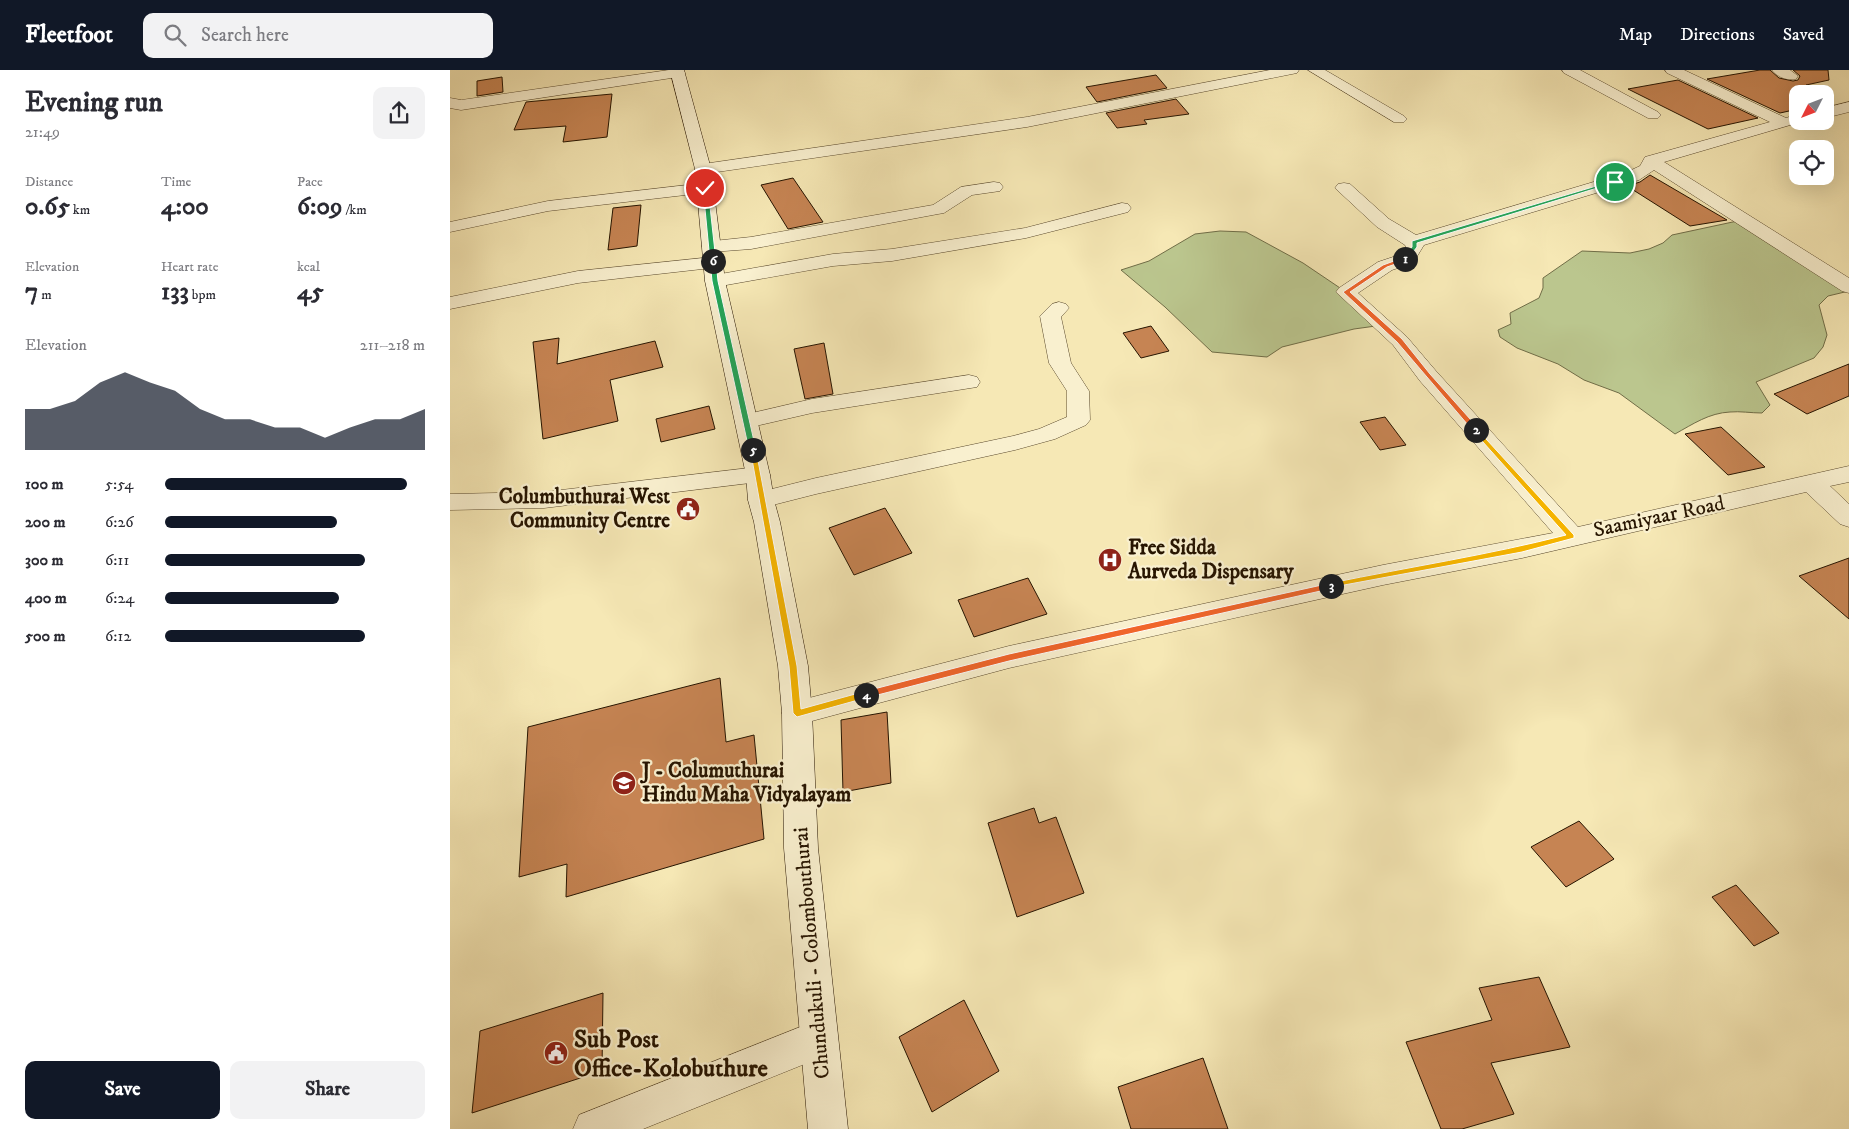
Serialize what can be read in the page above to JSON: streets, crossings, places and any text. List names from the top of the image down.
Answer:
{
  "streets": {
    "street": ["Saamiyaar Road", "Chundukuli - Colombouthurai"]
  },
  "crossings": [
    ["Saamiyaar Road", "Chundukuli - Colombouthurai"]
  ],
  "places": {
    "public building": ["Columbuthurai West Community Centre", "Sub Post Office-Kolobuthure"],
    "hospital": ["Free Sidda Aurveda Dispensary"],
    "school or university": ["J - Columuthurai Hindu Maha Vidyalayam"]
  },
  "north": "bottom left",
  "page": {
    "header": "Fleetfoot",
    "search": "Search here",
    "nav": ["Map", "Directions", "Saved"],
    "heading": ["Evening run", "21:49"],
    "stats": [
      ["Distance", "0.65 km"],
      ["Time", "4:00"],
      ["Pace", "6:09 /km"],
      ["Elevation", "7 m"],
      ["Heart rate", "133 bpm"],
      ["kcal", "45"]
    ],
    "pins": [
      "1",
      "6",
      "2",
      "5",
      "3",
      "4"
    ],
    "chart": ["Elevation", "211–218 m"],
    "list": [
      {
        "name": "100 m",
        "note": "5:54"
      },
      {
        "name": "200 m",
        "note": "6:26"
      },
      {
        "name": "300 m",
        "note": "6:11"
      },
      {
        "name": "400 m",
        "note": "6:24"
      },
      {
        "name": "500 m",
        "note": "6:12"
      }
    ],
    "buttons": ["Save", "Share"]
  }
}
